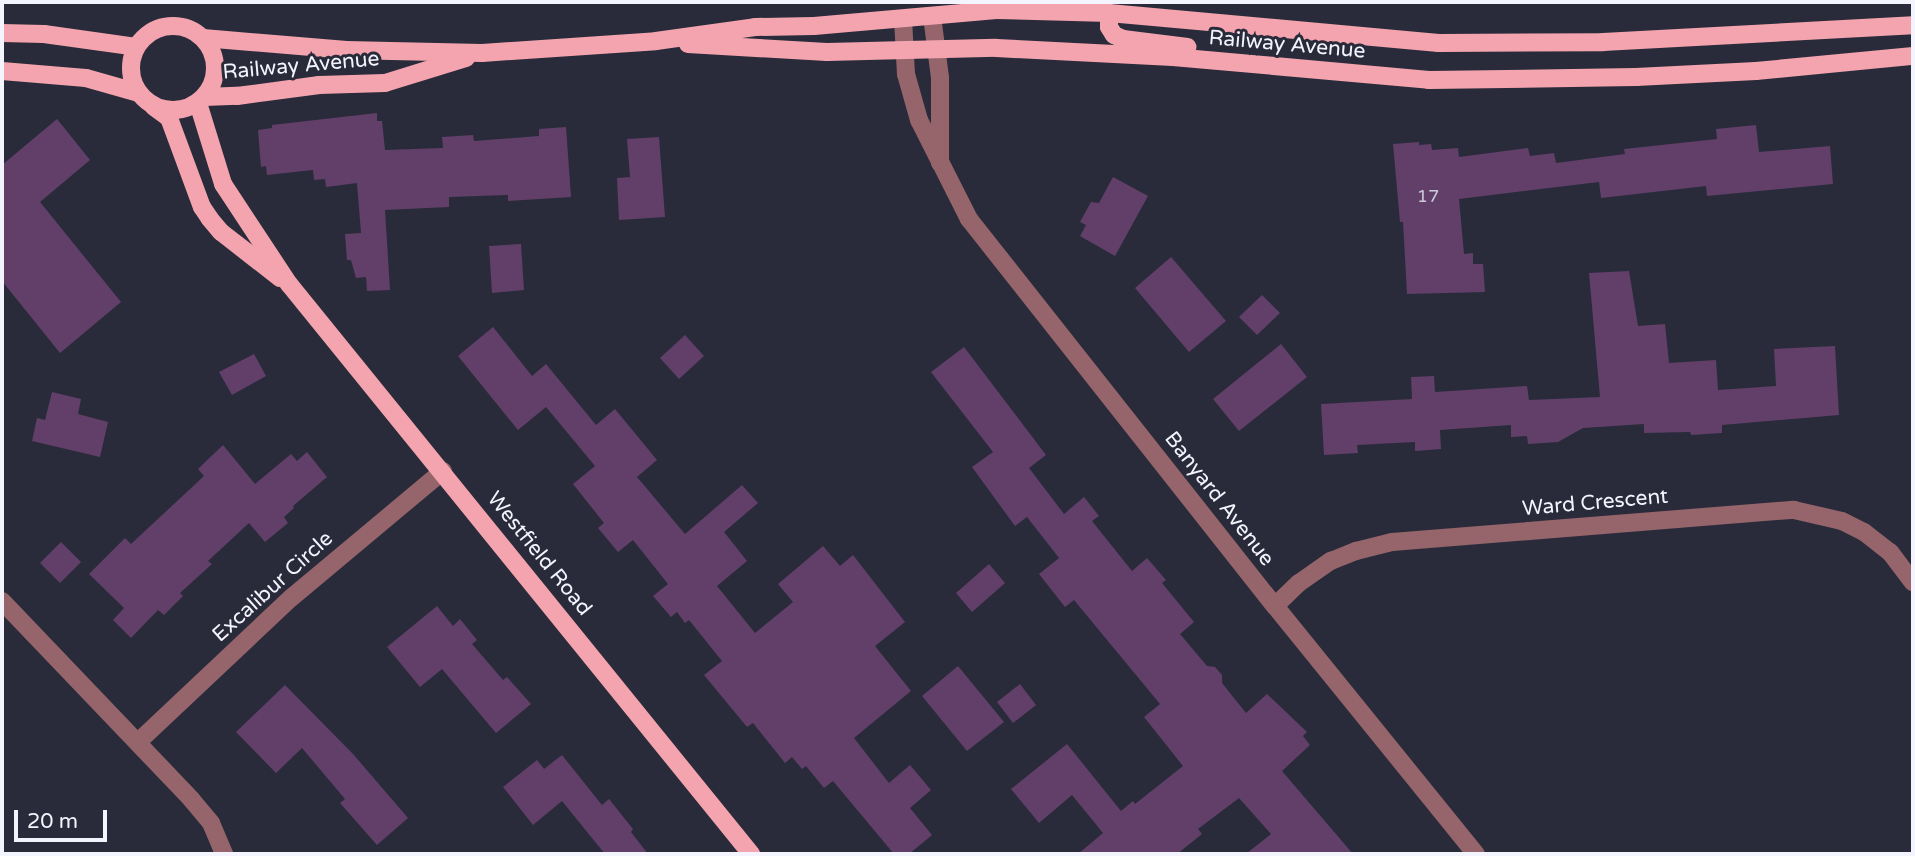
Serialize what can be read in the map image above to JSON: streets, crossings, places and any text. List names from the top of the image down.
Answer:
{
  "streets": {
    "main road": ["Railway Avenue", "Westfield Road"],
    "street": ["Banyard Avenue", "Ward Crescent", "Excalibur Circle"]
  },
  "crossings": [
    ["Railway Avenue", "Banyard Avenue"],
    ["Railway Avenue", "Westfield Road"],
    ["Banyard Avenue", "Ward Crescent"],
    ["Westfield Road", "Excalibur Circle"]
  ],
  "house_numbers": ["17"],
  "scale_bar": "20 m"
}
